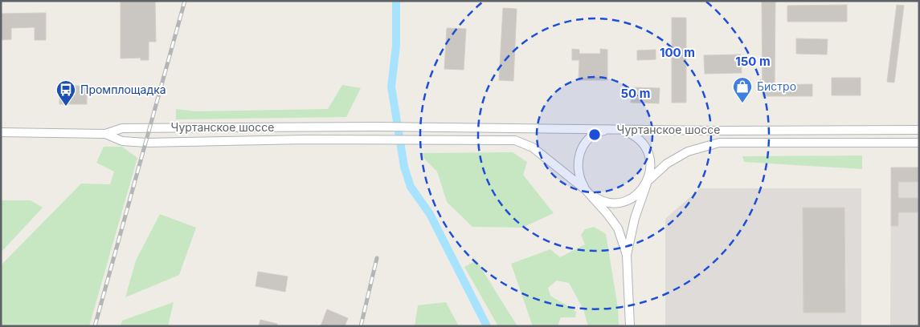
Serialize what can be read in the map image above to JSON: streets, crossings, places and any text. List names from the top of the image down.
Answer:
{
  "streets": {
    "street": ["Чуртанское шоссе"]
  },
  "places": {
    "shop": ["Бистро"],
    "bus stop": ["Промплощадка"]
  },
  "rings": ["100 m", "150 m", "50 m"]
}
